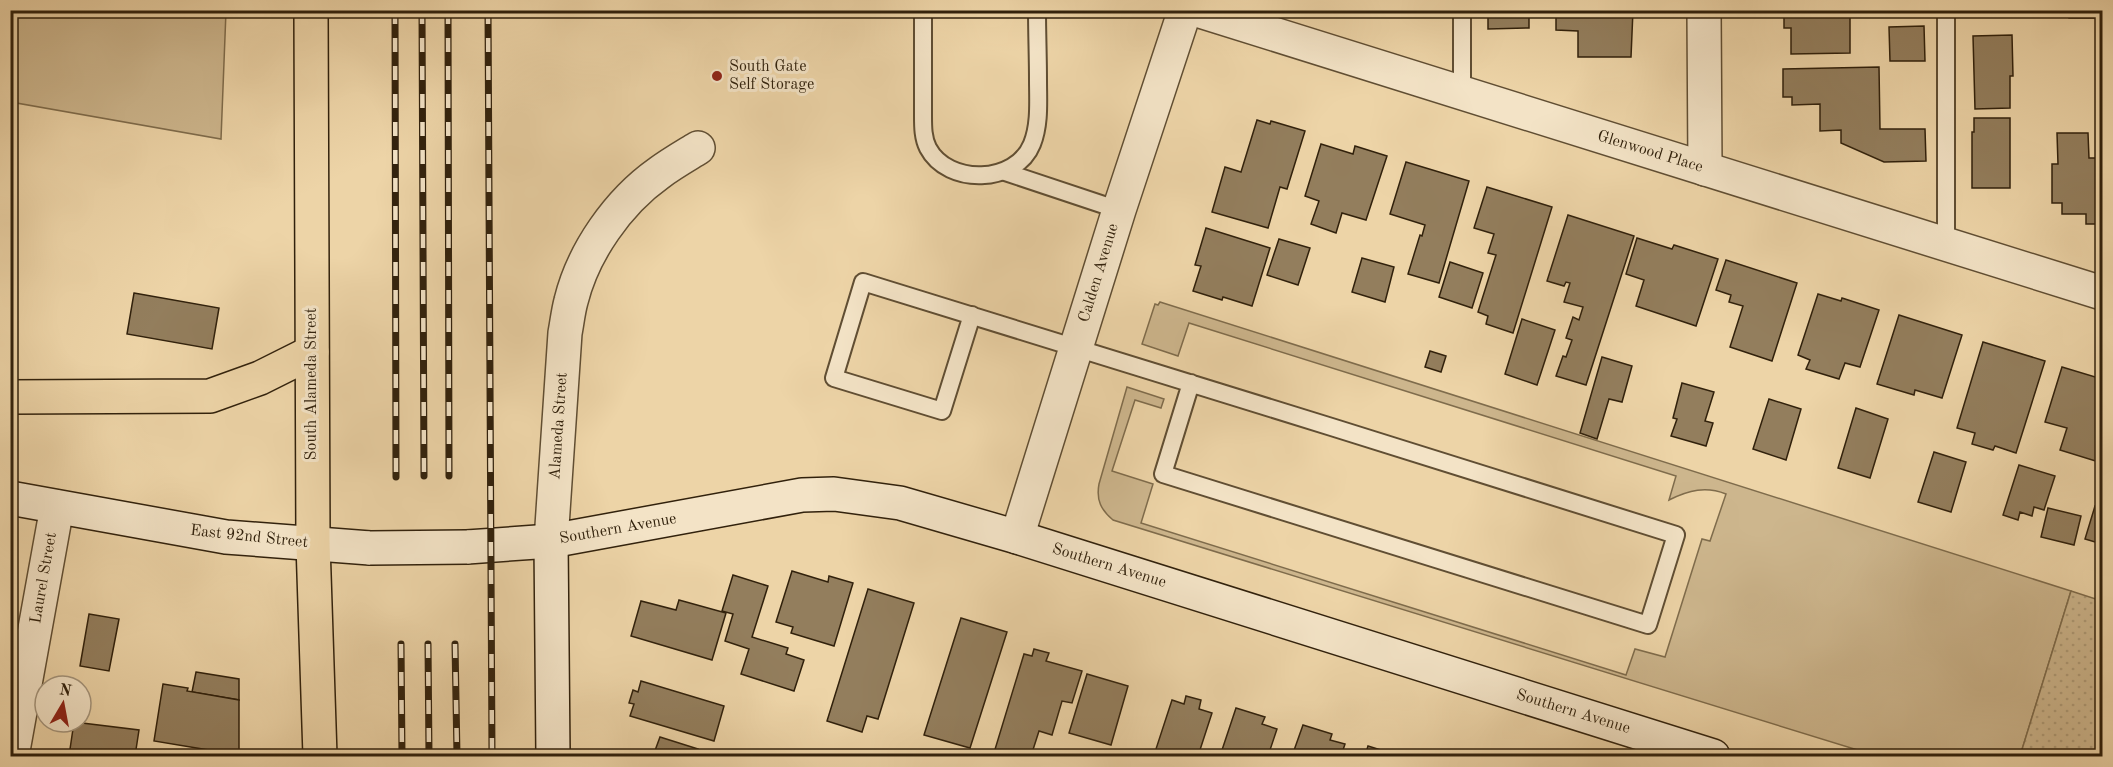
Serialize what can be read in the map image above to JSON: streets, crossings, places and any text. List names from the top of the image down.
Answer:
{
  "streets": {
    "main road": ["South Alameda Street"],
    "street": [
      "Glenwood Place",
      "Calden Avenue",
      "Alameda Street",
      "Southern Avenue",
      "East 92nd Street",
      "Laurel Street"
    ]
  },
  "crossings": [
    ["Calden Avenue", "Southern Avenue"],
    ["South Alameda Street", "East 92nd Street"],
    ["Alameda Street", "Southern Avenue"],
    ["Southern Avenue", "East 92nd Street"],
    ["East 92nd Street", "Laurel Street"]
  ],
  "places": ["South Gate Self Storage"],
  "north": "top"
}
